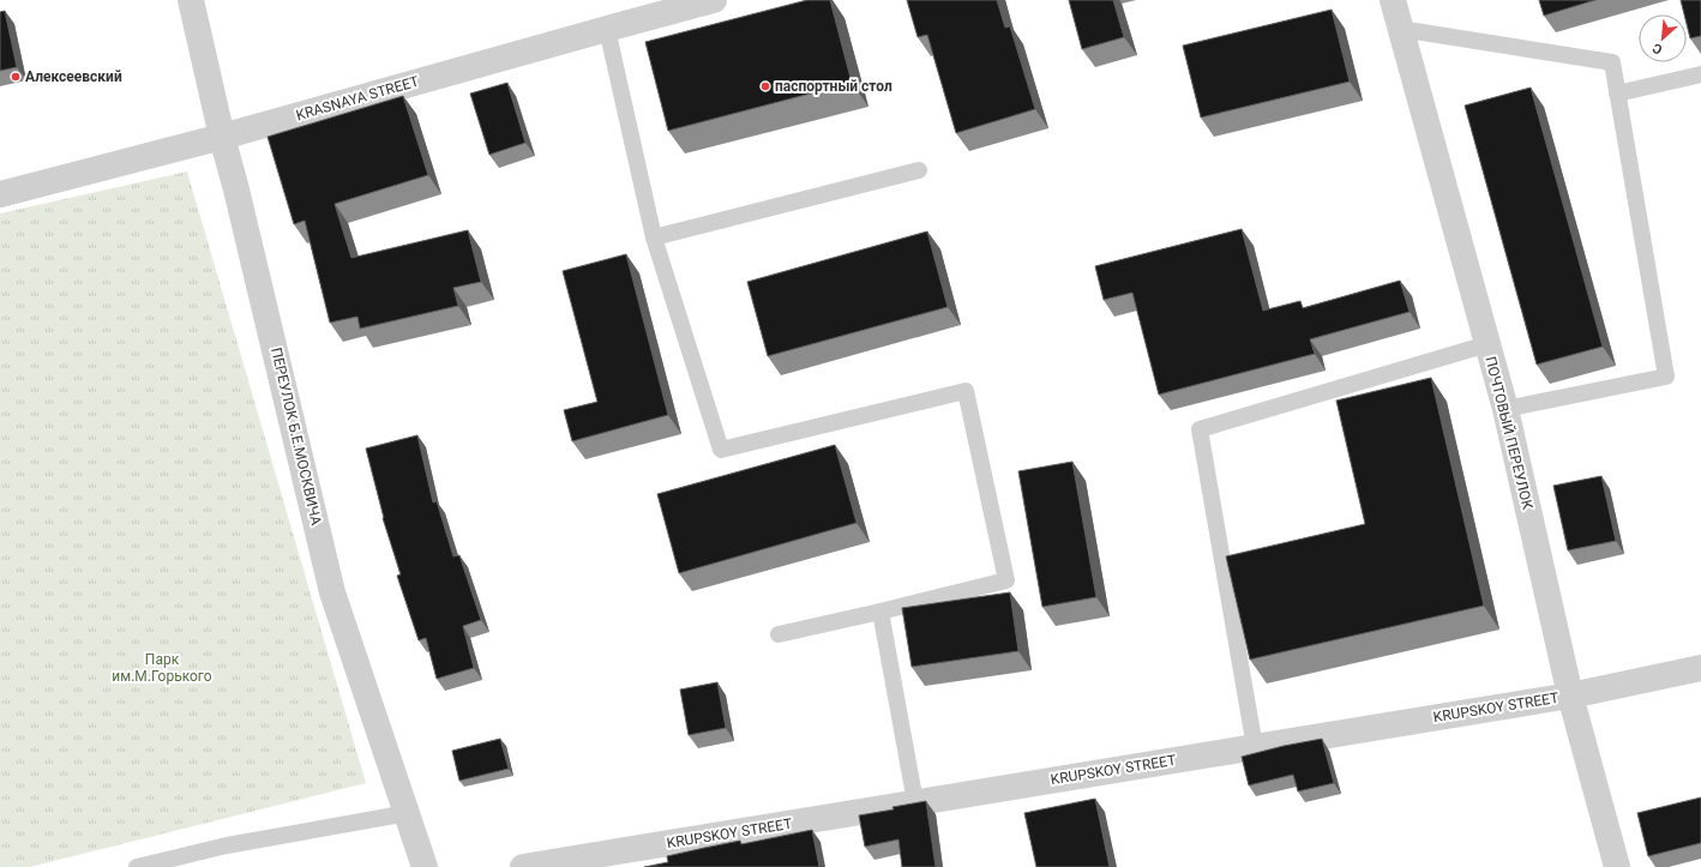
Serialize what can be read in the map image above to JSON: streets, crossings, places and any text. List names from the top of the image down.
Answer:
{
  "streets": {
    "street": [
      "KRASNAYA STREET",
      "ПОЧТОВЫЙ ПЕРЕУЛОК",
      "ПЕРЕУЛОК Б.Е.МОСКВИЧА",
      "KRUPSKOY STREET"
    ]
  },
  "crossings": [
    ["KRASNAYA STREET", "ПЕРЕУЛОК Б.Е.МОСКВИЧА"],
    ["ПОЧТОВЫЙ ПЕРЕУЛОК", "KRUPSKOY STREET"]
  ],
  "parks": ["Парк им.М.Горького"],
  "places": ["Алексеевский", "паспортный стол"],
  "north": "bottom left"
}
